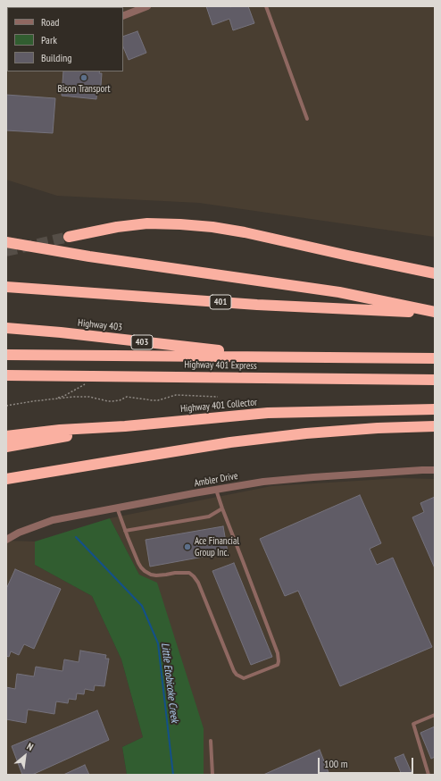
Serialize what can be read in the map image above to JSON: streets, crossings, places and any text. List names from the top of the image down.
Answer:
{
  "streets": {
    "highway": [
      "401",
      "Highway 403",
      "403",
      "Highway 401 Express",
      "Highway 401 Collector"
    ],
    "street": ["Ambler Drive"]
  },
  "crossings": [
    ["Highway 403", "Highway 401 Express"]
  ],
  "water": ["Little Etobicoke Creek"],
  "places": ["Bison Transport", "Ace Financial Group Inc."],
  "legend": ["Road", "Park", "Building"],
  "scale_bar": "100 m",
  "north": "top right"
}
